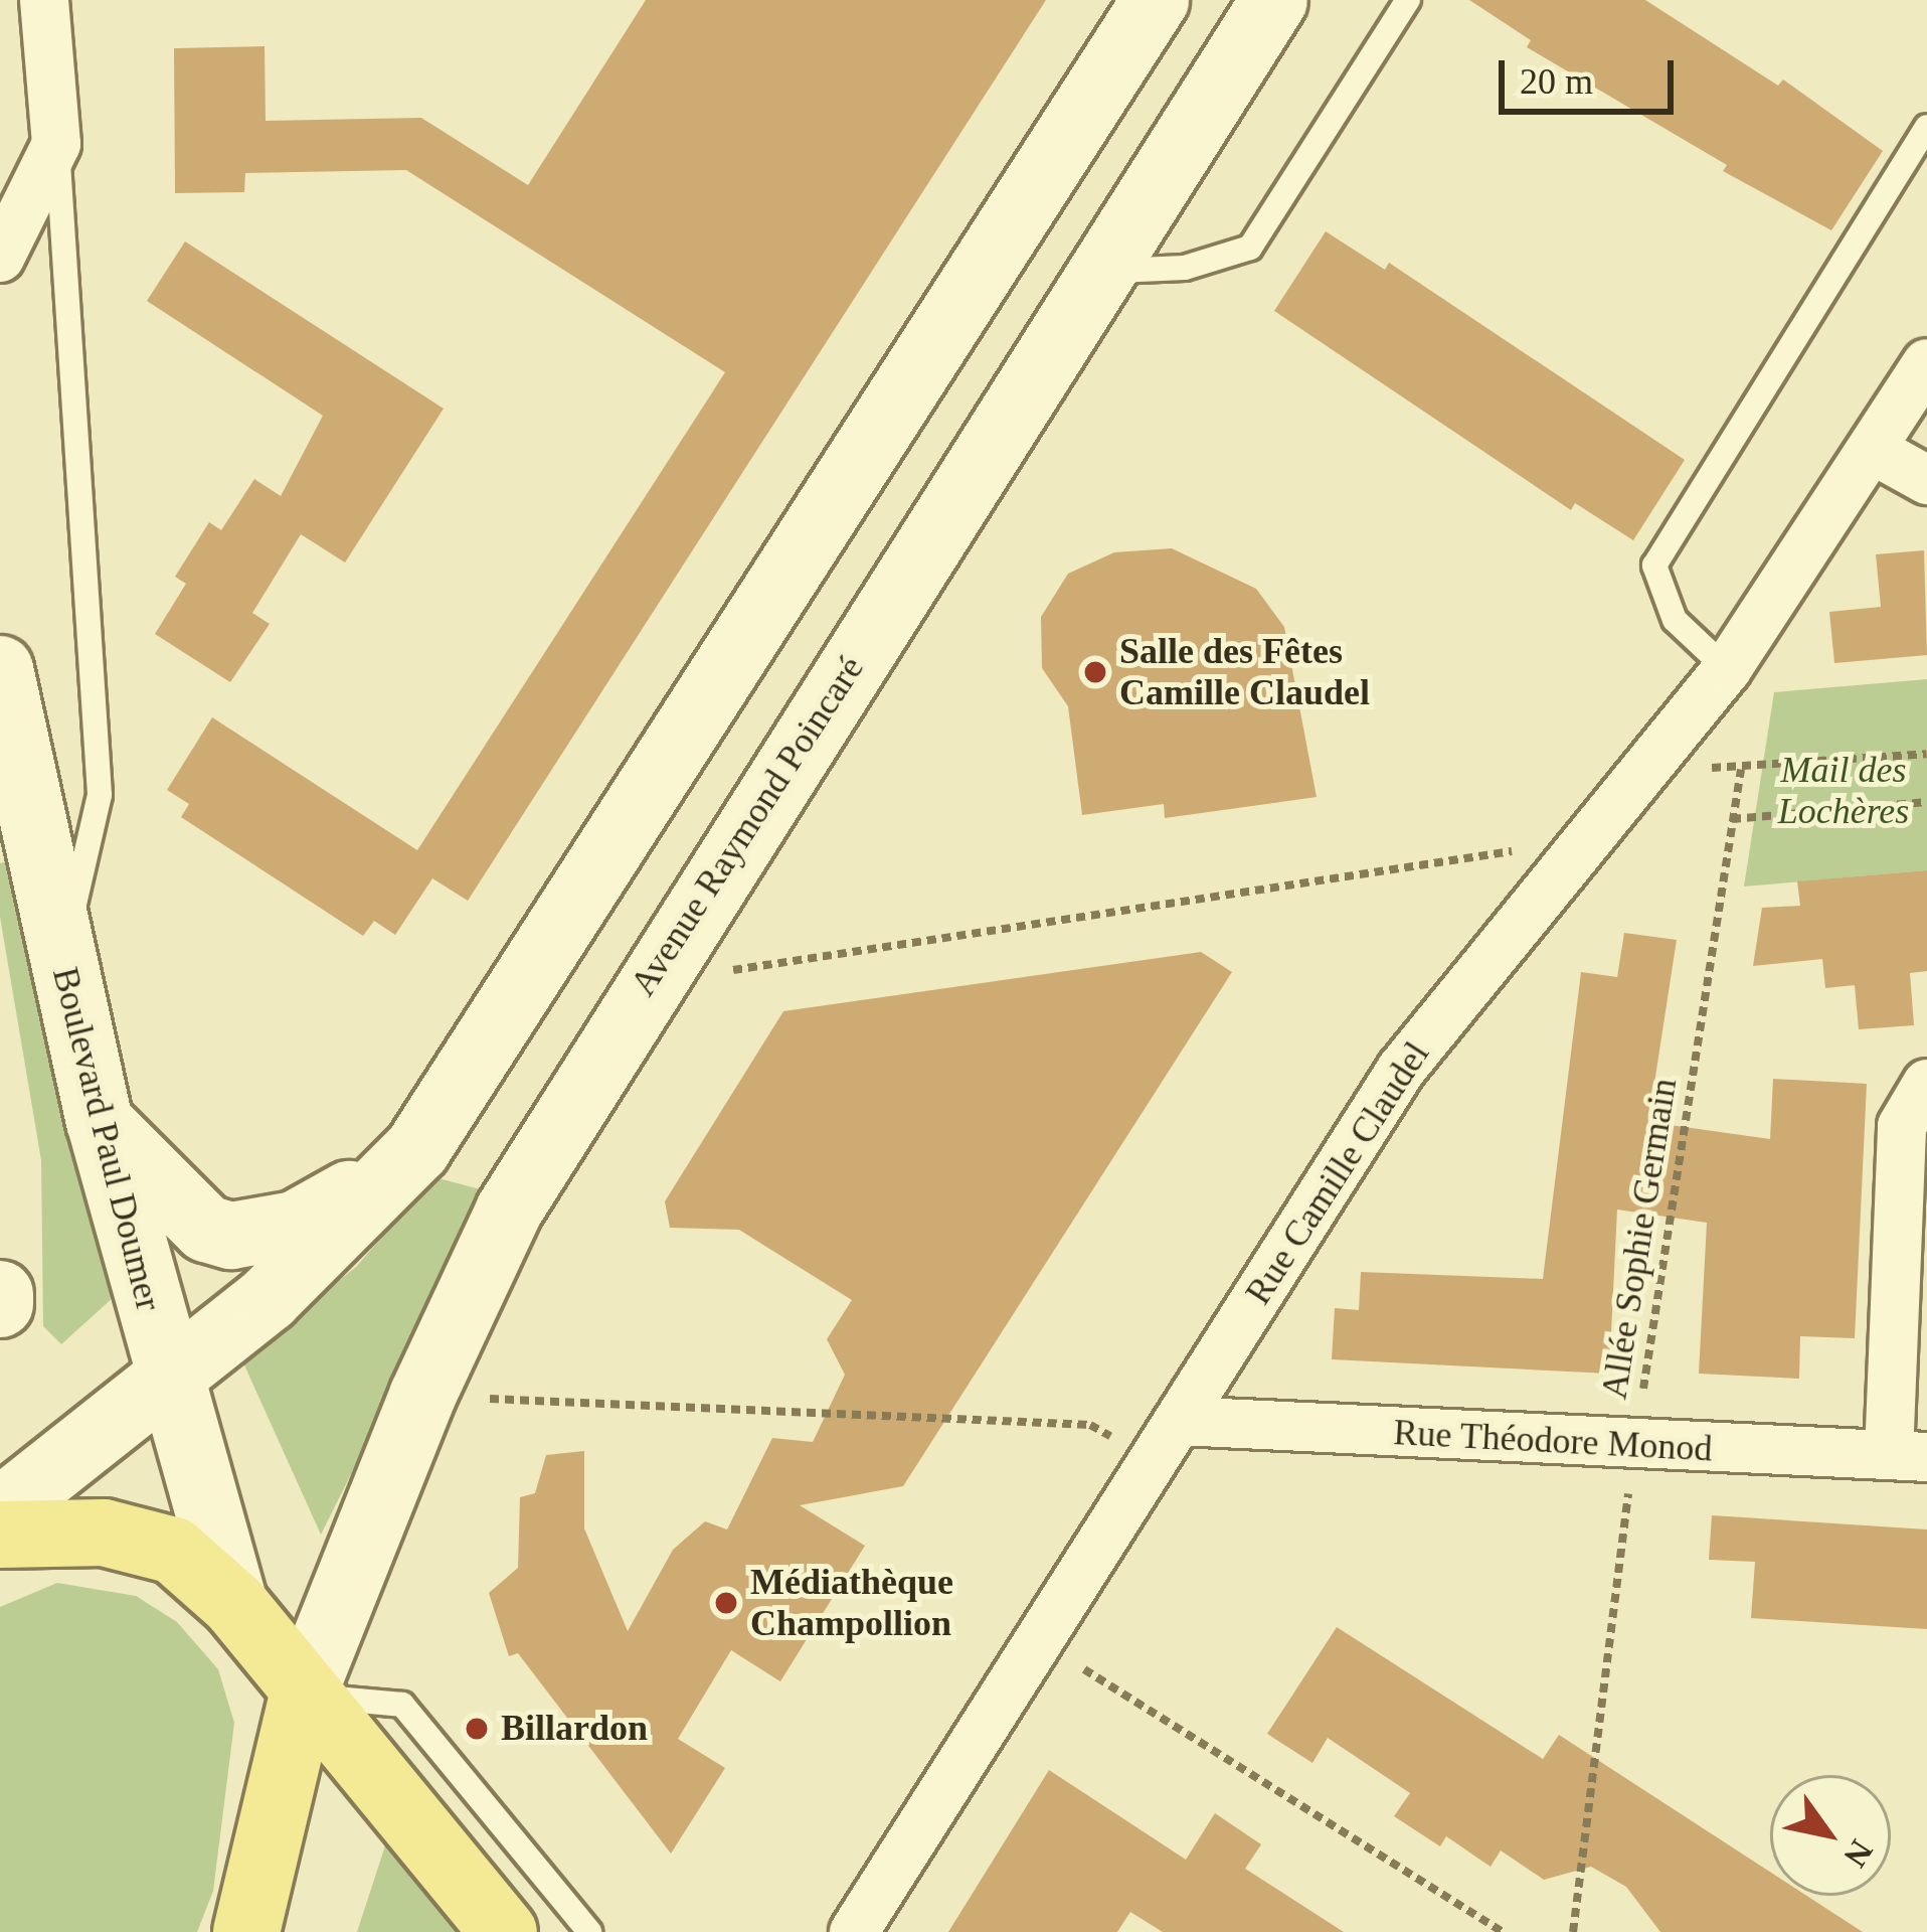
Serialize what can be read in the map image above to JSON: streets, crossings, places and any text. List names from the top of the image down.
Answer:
{
  "streets": {
    "main road": ["Avenue Raymond Poincaré", "Boulevard Paul Doumer"],
    "street": ["Rue Camille Claudel", "Rue Théodore Monod"],
    "path": ["Allée Sophie Germain"]
  },
  "crossings": [
    ["Rue Camille Claudel", "Rue Théodore Monod"],
    ["Allée Sophie Germain", "Rue Théodore Monod"]
  ],
  "parks": ["Mail des Lochères"],
  "places": ["Salle des Fêtes Camille Claudel", "Médiathèque Champollion", "Billardon"],
  "scale_bar": "20 m",
  "north": "bottom right"
}
